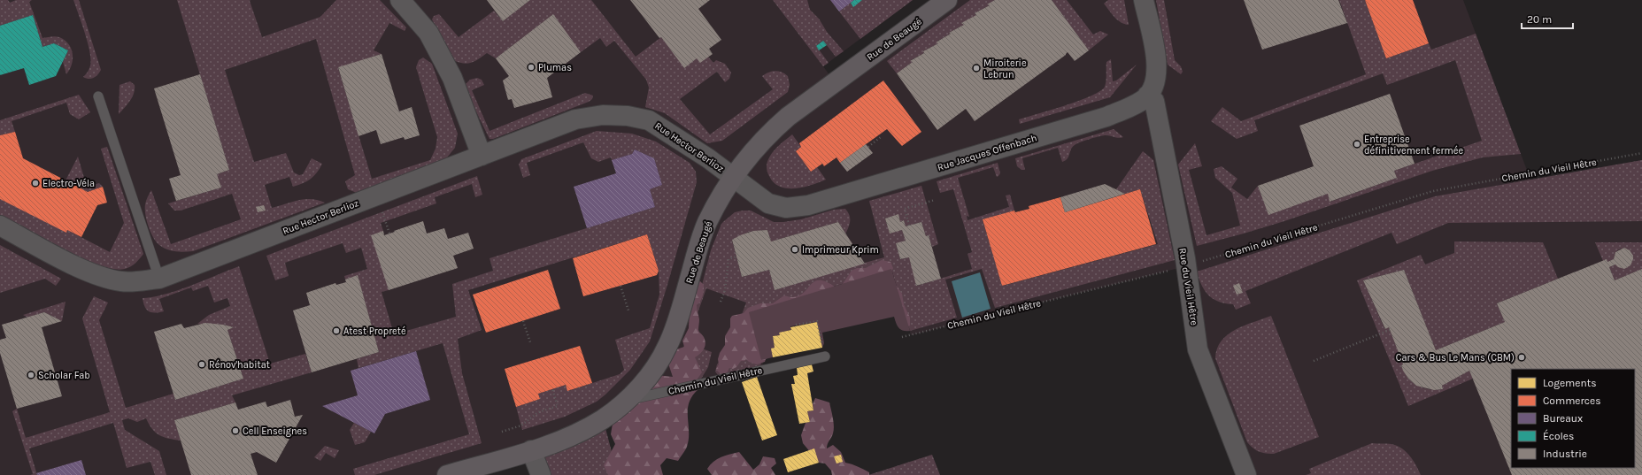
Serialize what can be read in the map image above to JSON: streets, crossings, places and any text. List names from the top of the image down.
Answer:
{
  "streets": {
    "street": [
      "Rue de Beaugé",
      "Rue Hector Berlioz",
      "Rue Jacques Offenbach",
      "Rue du Vieil Hêtre"
    ],
    "lane": ["Chemin du Vieil Hêtre"]
  },
  "crossings": [
    ["Rue de Beaugé", "Rue Hector Berlioz"],
    ["Rue de Beaugé", "Rue Jacques Offenbach"],
    ["Rue de Beaugé", "Chemin du Vieil Hêtre"],
    ["Rue Hector Berlioz", "Rue Jacques Offenbach"],
    ["Rue Jacques Offenbach", "Rue du Vieil Hêtre"],
    ["Chemin du Vieil Hêtre", "Rue du Vieil Hêtre"]
  ],
  "places": [
    "Plumas",
    "Miroiterie Lebrun",
    "Entreprise définitivement fermée",
    "Electro-Véla",
    "Imprimeur Kprim",
    "Atest Propreté",
    "Cars & Bus Le Mans (CBM)",
    "Rénov'habitat",
    "Scholar Fab",
    "Cell Enseignes"
  ],
  "legend": [
    "Logements",
    "Commerces",
    "Bureaux",
    "Écoles",
    "Industrie"
  ],
  "scale_bar": "20 m"
}
